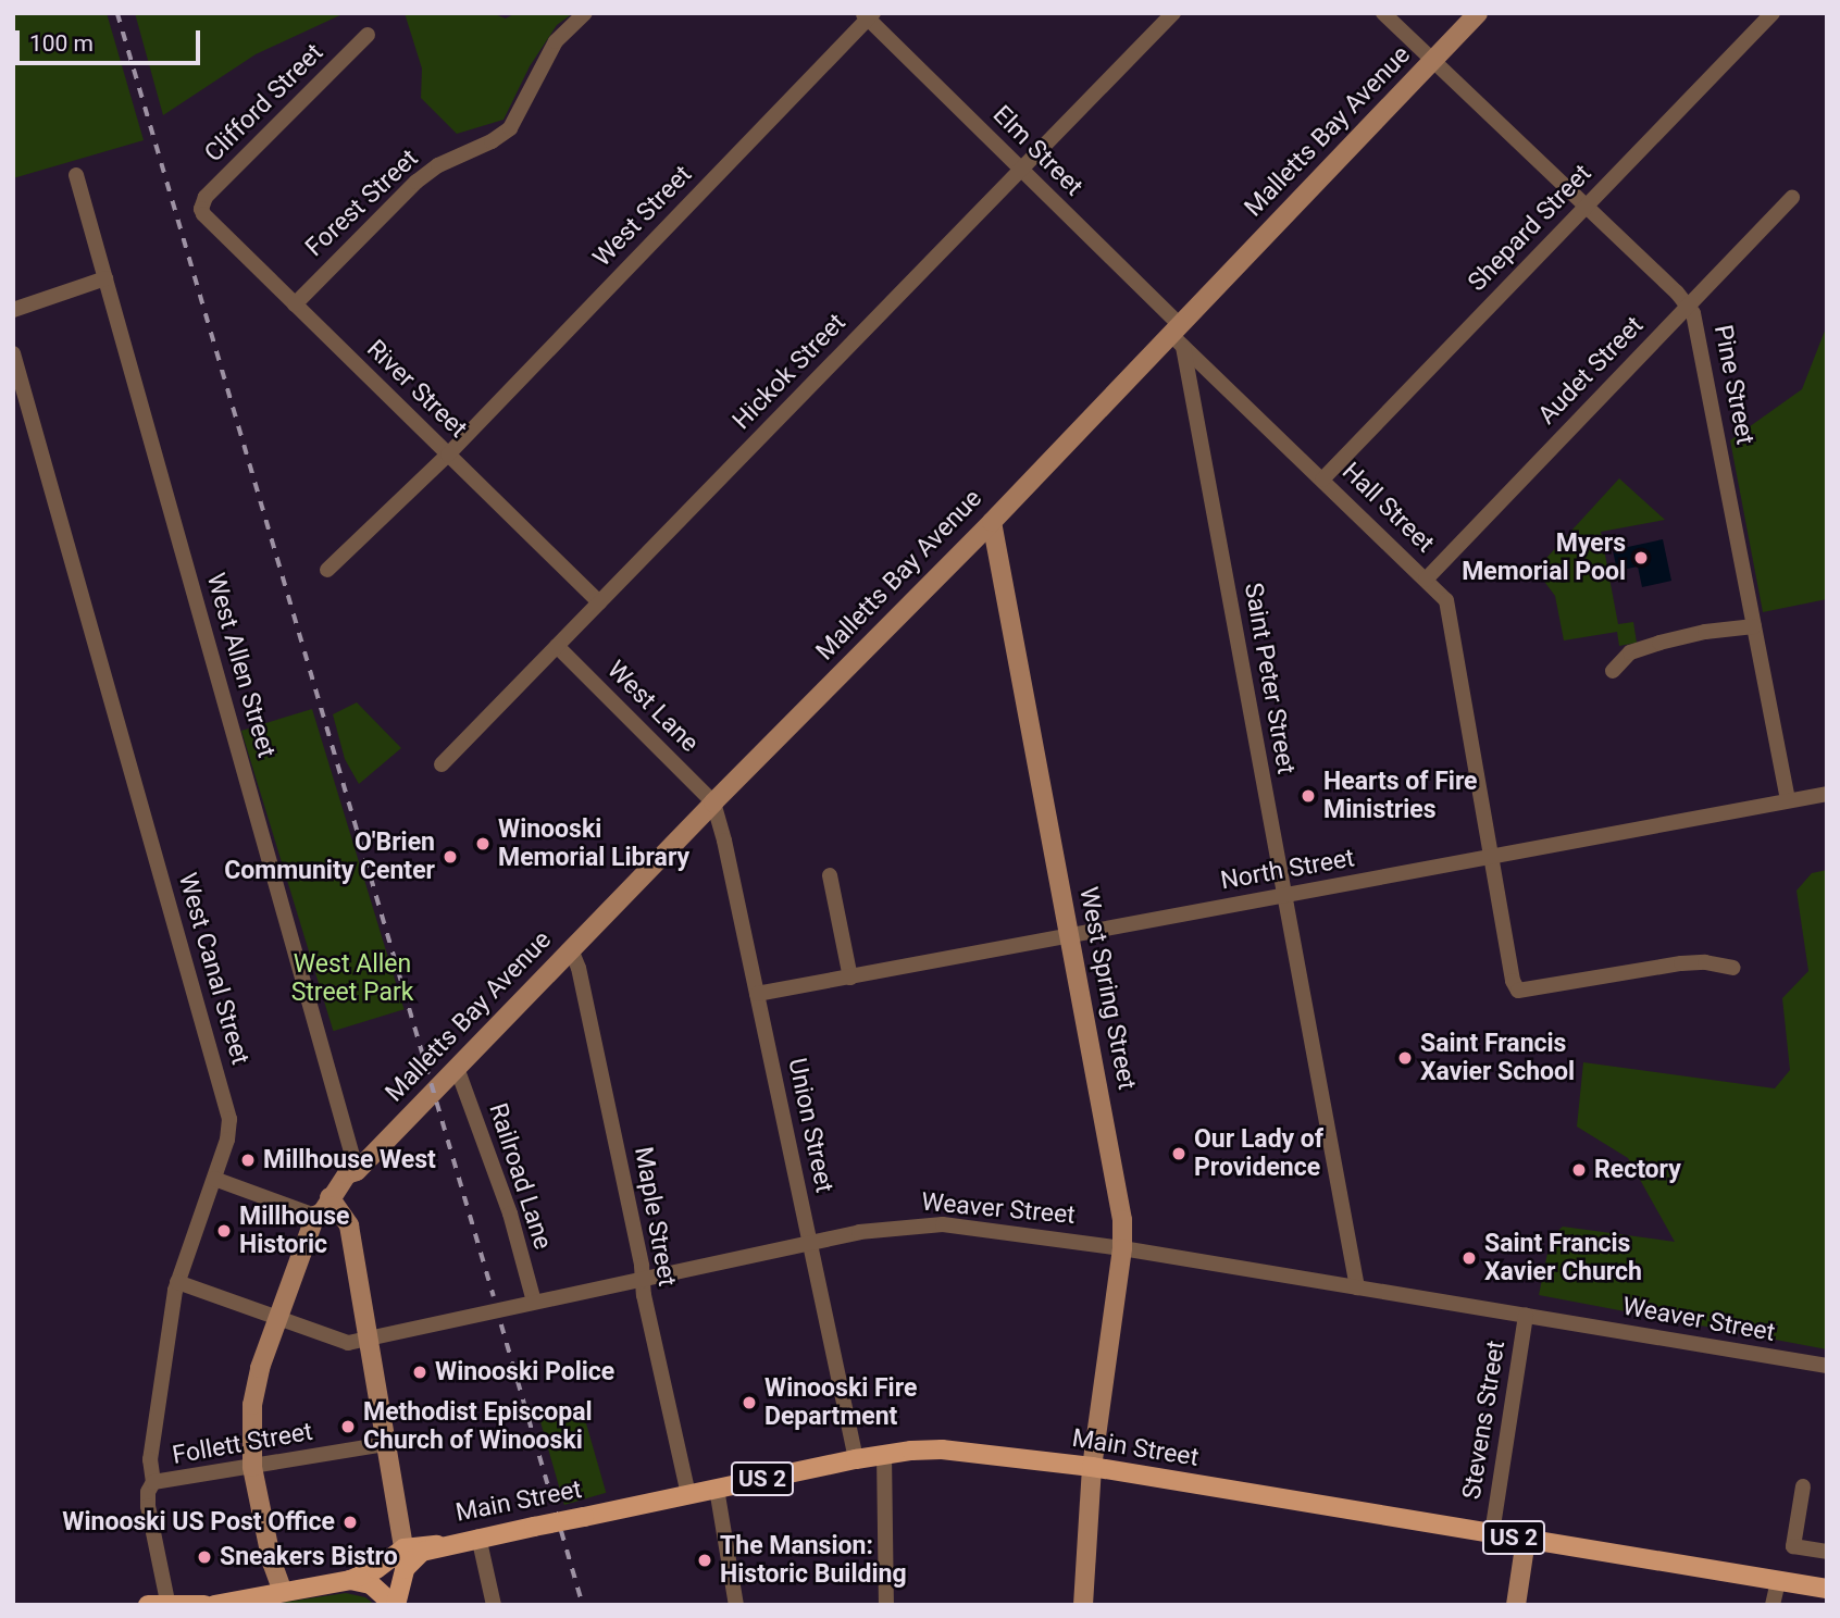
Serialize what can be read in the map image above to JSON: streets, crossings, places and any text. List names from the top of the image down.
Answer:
{
  "streets": {
    "main road": ["Main Street", "US 2"],
    "street": [
      "Clifford Street",
      "Malletts Bay Avenue",
      "Elm Street",
      "Forest Street",
      "West Street",
      "Shepard Street",
      "Audet Street",
      "Hickok Street",
      "Pine Street",
      "River Street",
      "Hall Street",
      "West Allen Street",
      "Saint Peter Street",
      "West Lane",
      "North Street",
      "West Canal Street",
      "West Spring Street",
      "Union Street",
      "Railroad Lane",
      "Weaver Street",
      "Maple Street",
      "Stevens Street",
      "Follett Street"
    ]
  },
  "crossings": [
    ["Clifford Street", "River Street"],
    ["Malletts Bay Avenue", "Elm Street"],
    ["Malletts Bay Avenue", "Pine Street"],
    ["Malletts Bay Avenue", "Hall Street"],
    ["Malletts Bay Avenue", "West Allen Street"],
    ["Malletts Bay Avenue", "Saint Peter Street"],
    ["Malletts Bay Avenue", "West Lane"],
    ["Malletts Bay Avenue", "West Spring Street"],
    ["Malletts Bay Avenue", "Union Street"],
    ["Malletts Bay Avenue", "Railroad Lane"],
    ["Malletts Bay Avenue", "Weaver Street"],
    ["Malletts Bay Avenue", "Maple Street"],
    ["Malletts Bay Avenue", "Follett Street"],
    ["Elm Street", "West Street"],
    ["Elm Street", "Hickok Street"],
    ["Elm Street", "Hall Street"],
    ["Elm Street", "Saint Peter Street"],
    ["Forest Street", "River Street"],
    ["West Street", "River Street"],
    ["Shepard Street", "Pine Street"],
    ["Shepard Street", "Hall Street"],
    ["Audet Street", "Pine Street"],
    ["Audet Street", "Hall Street"],
    ["Hickok Street", "River Street"],
    ["Hickok Street", "West Lane"],
    ["Pine Street", "North Street"],
    ["Hall Street", "Saint Peter Street"],
    ["Hall Street", "North Street"],
    ["Saint Peter Street", "North Street"],
    ["Saint Peter Street", "Weaver Street"],
    ["West Lane", "Union Street"],
    ["North Street", "West Spring Street"],
    ["North Street", "Union Street"],
    ["West Canal Street", "Weaver Street"],
    ["West Canal Street", "Follett Street"],
    ["West Spring Street", "Weaver Street"],
    ["West Spring Street", "Main Street"],
    ["Union Street", "Weaver Street"],
    ["Union Street", "Main Street"],
    ["Railroad Lane", "Weaver Street"],
    ["Weaver Street", "Maple Street"],
    ["Weaver Street", "Stevens Street"],
    ["Maple Street", "Main Street"],
    ["Stevens Street", "Main Street"]
  ],
  "parks": ["West Allen Street Park"],
  "places": [
    "Myers Memorial Pool",
    "Hearts of Fire Ministries",
    "Winooski Memorial Library",
    "O'Brien Community Center",
    "Saint Francis Xavier School",
    "Our Lady of Providence",
    "Millhouse West",
    "Rectory",
    "Millhouse Historic",
    "Saint Francis Xavier Church",
    "Winooski Police",
    "Winooski Fire Department",
    "Methodist Episcopal Church of Winooski",
    "Winooski US Post Office",
    "Sneakers Bistro",
    "The Mansion: Historic Building"
  ],
  "scale_bar": "100 m"
}
